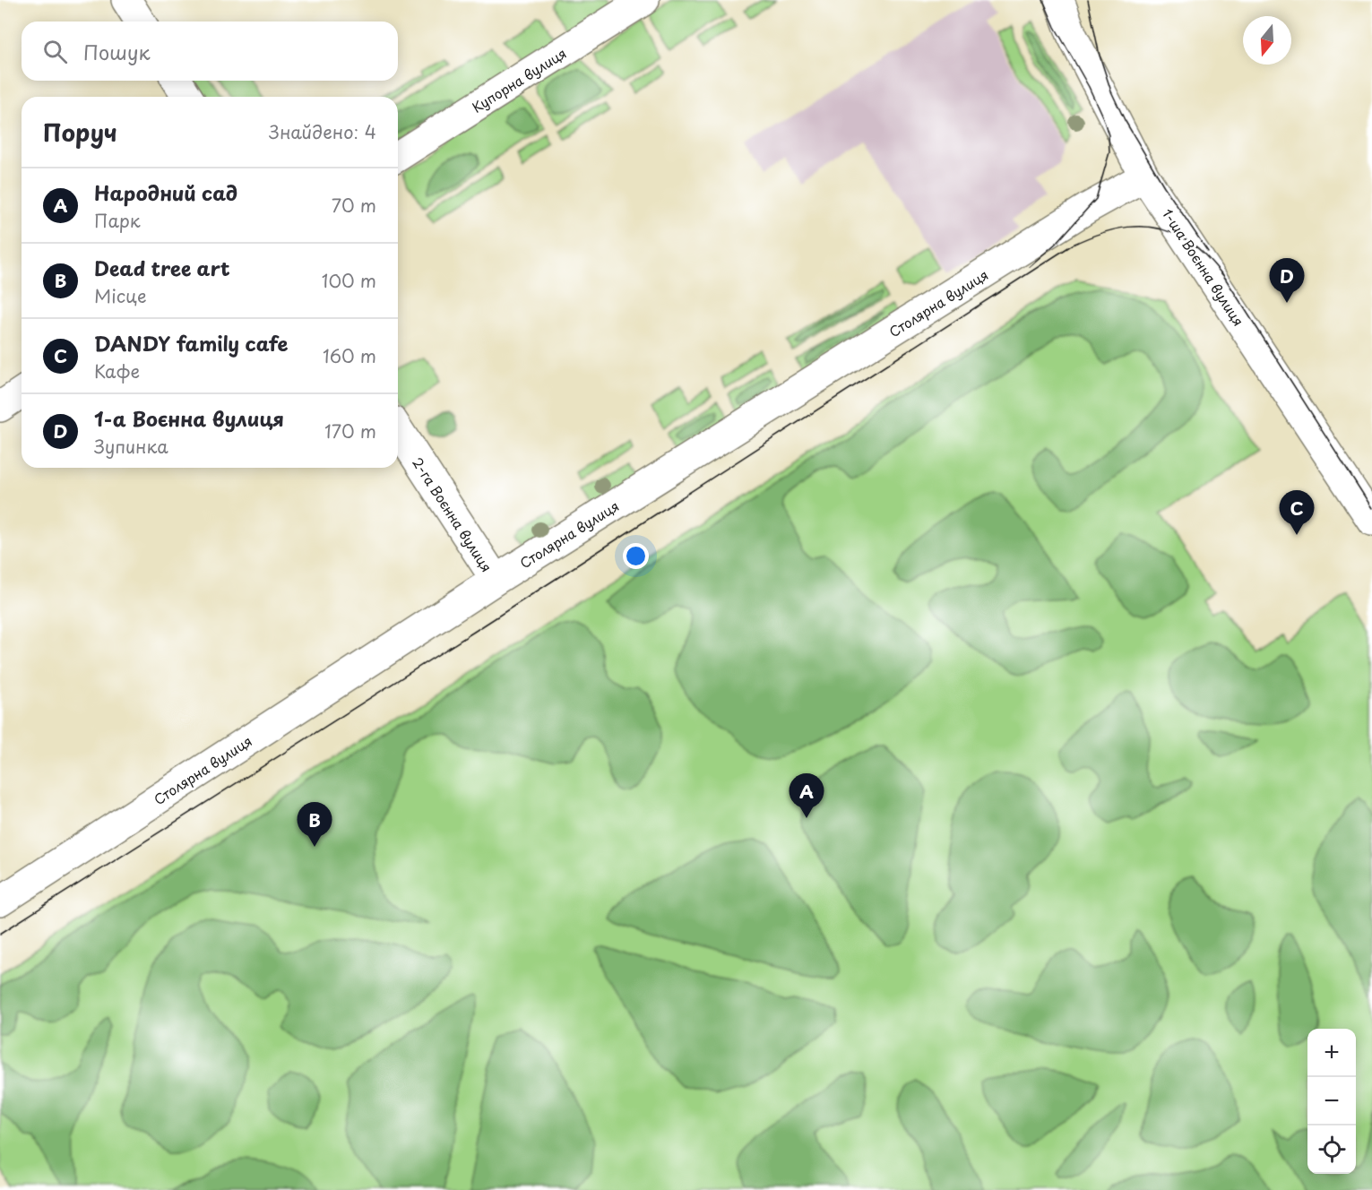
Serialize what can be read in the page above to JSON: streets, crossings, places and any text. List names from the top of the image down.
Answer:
{
  "streets": {
    "street": [
      "Купорна вулиця",
      "1-ша Воєнна вулиця",
      "Столярна вулиця",
      "2-га Воєнна вулиця"
    ]
  },
  "crossings": [
    ["1-ша Воєнна вулиця", "Столярна вулиця"],
    ["Столярна вулиця", "2-га Воєнна вулиця"]
  ],
  "north": "bottom",
  "page": {
    "search": "Пошук",
    "heading": ["Поруч", "Знайдено: 4"],
    "list": [
      {
        "mark": "A",
        "name": "Народний сад",
        "note": "Парк",
        "value": "70 m"
      },
      {
        "mark": "B",
        "name": "Dead tree art",
        "note": "Місце",
        "value": "100 m"
      },
      {
        "mark": "C",
        "name": "DANDY family cafe",
        "note": "Кафе",
        "value": "160 m"
      },
      {
        "mark": "D",
        "name": "1-а Воєнна вулиця",
        "note": "Зупинка",
        "value": "170 m"
      }
    ],
    "pins": [
      "D",
      "C",
      "A",
      "B"
    ],
    "map_buttons": ["+", "−"]
  }
}
